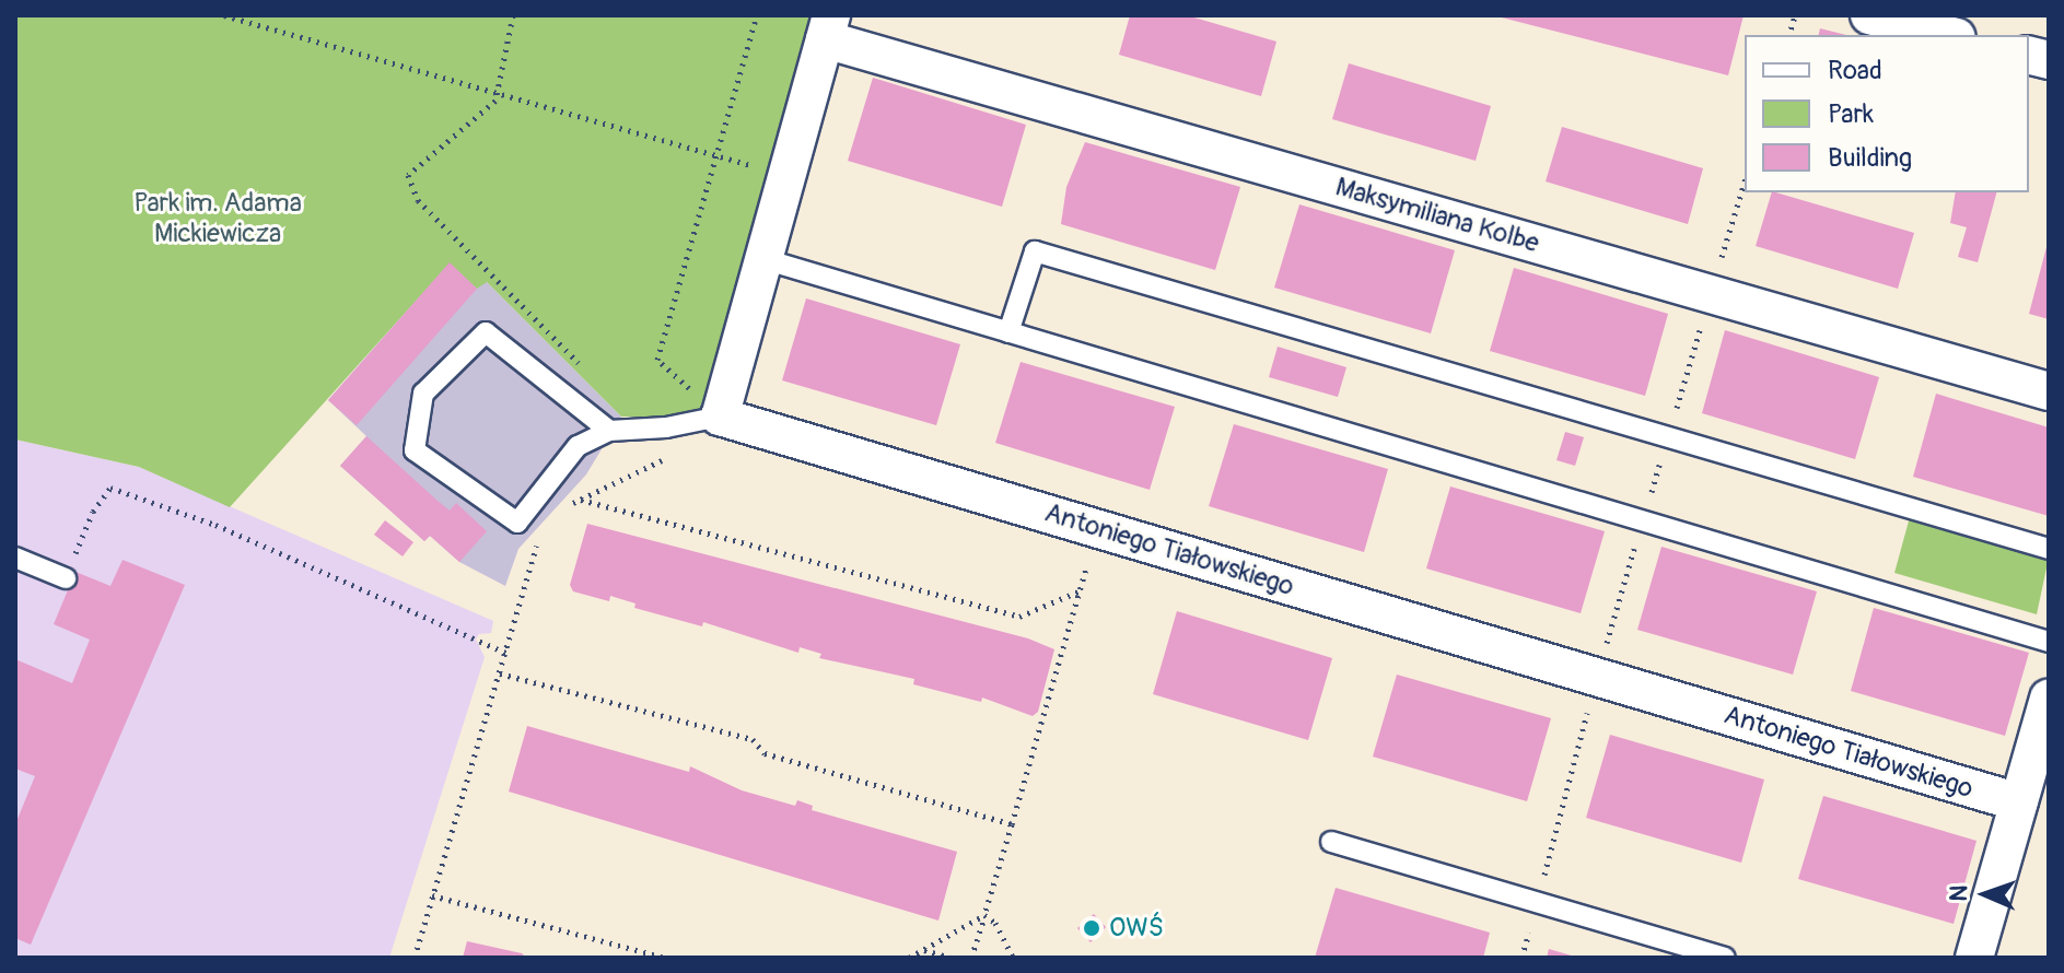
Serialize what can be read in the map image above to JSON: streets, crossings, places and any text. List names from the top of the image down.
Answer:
{
  "streets": {
    "street": ["Maksymiliana Kolbe", "Antoniego Tiałowskiego"]
  },
  "parks": ["Park im. Adama Mickiewicza"],
  "places": ["OWŚ"],
  "legend": ["Road", "Park", "Building"],
  "north": "left"
}
